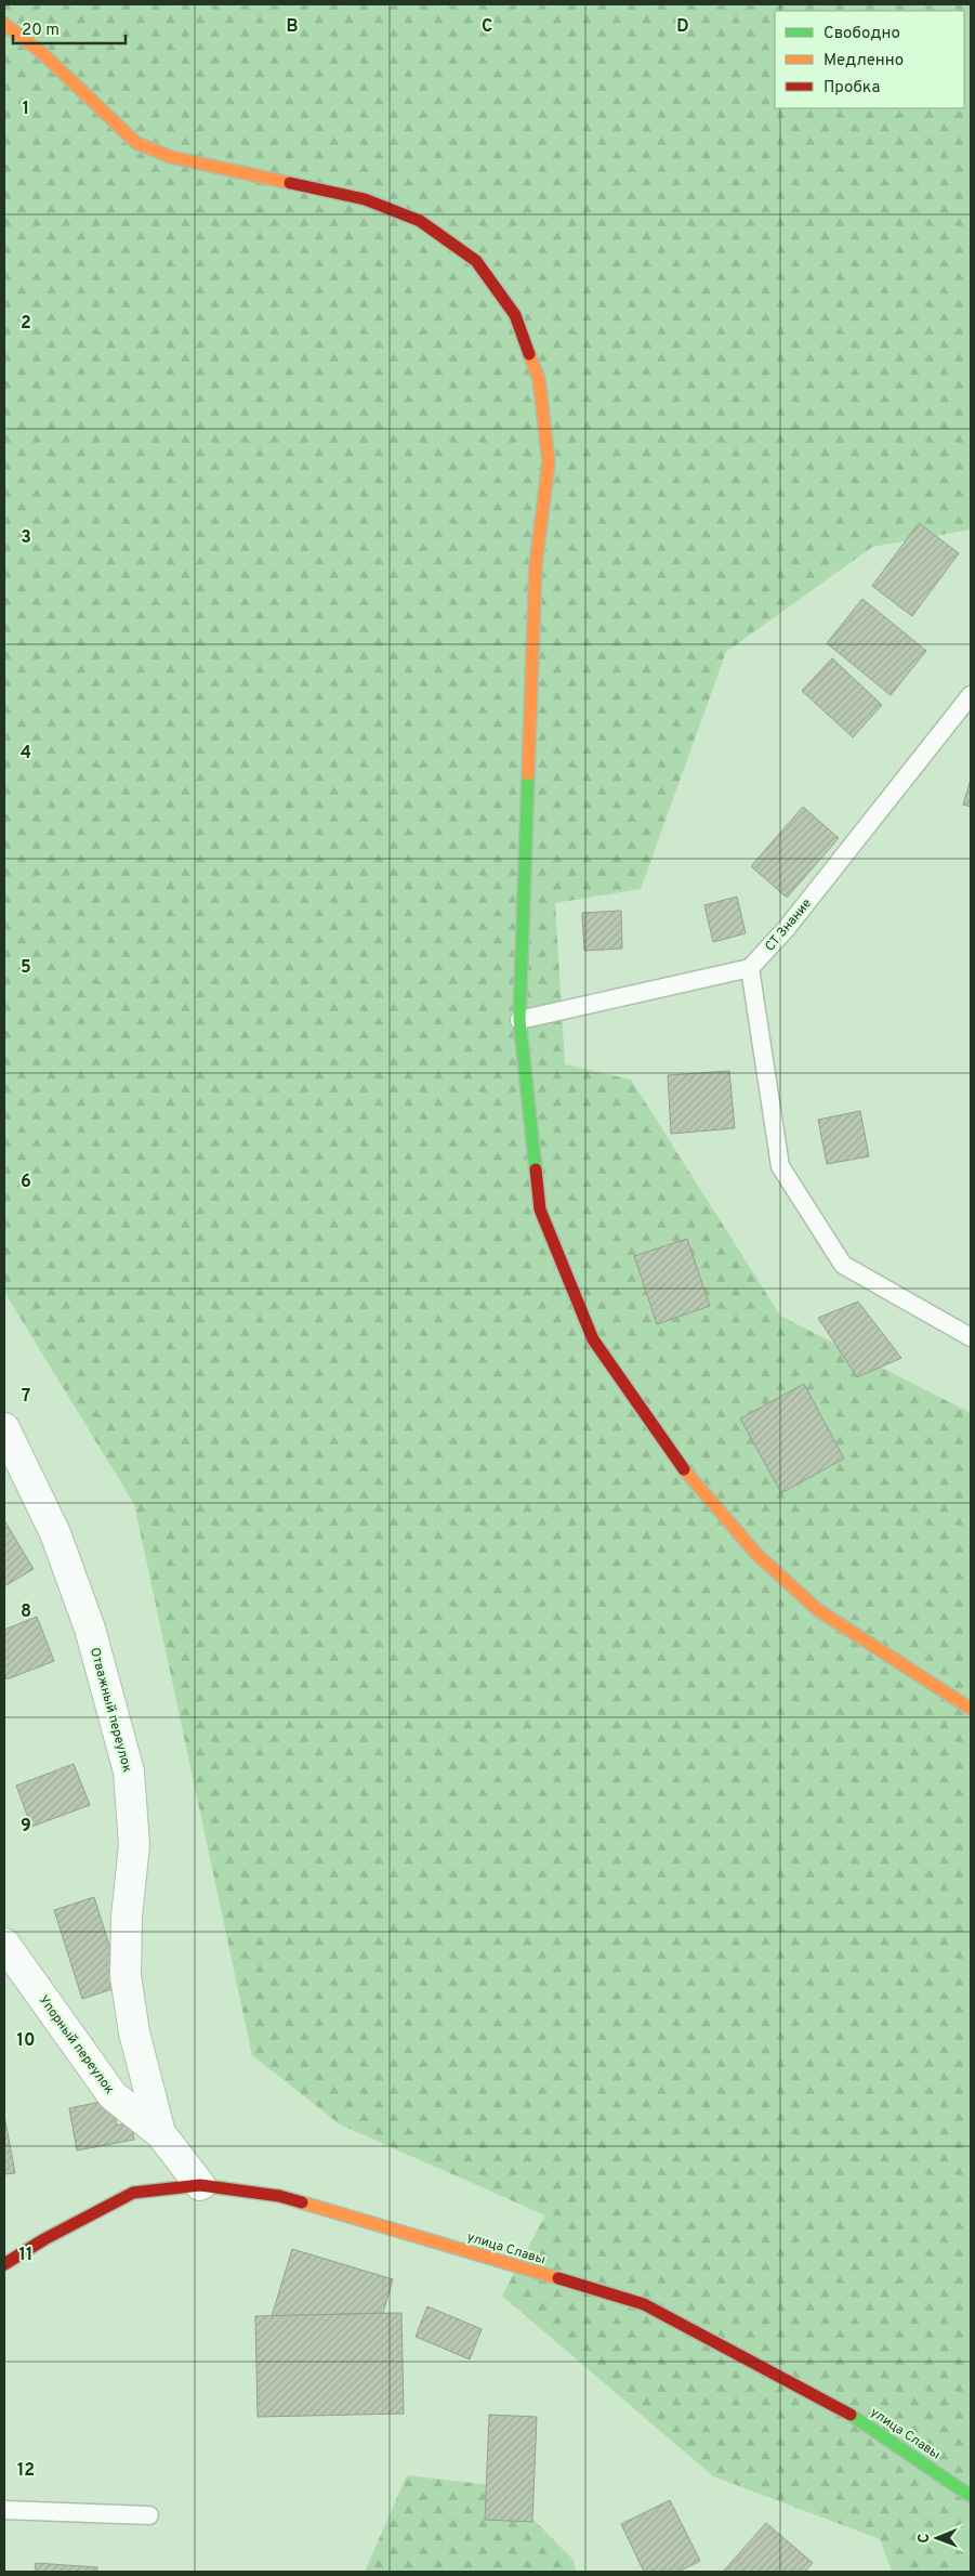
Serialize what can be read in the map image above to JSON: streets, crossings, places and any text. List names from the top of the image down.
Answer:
{
  "streets": {
    "street": ["Отважный переулок", "Упорный переулок", "улица Славы"],
    "lane": ["СТ Знание"]
  },
  "crossings": [
    ["Отважный переулок", "Упорный переулок"],
    ["Упорный переулок", "улица Славы"]
  ],
  "legend": ["Свободно", "Медленно", "Пробка"],
  "scale_bar": "20 m",
  "north": "left",
  "grid": {
    "columns": ["B", "C", "D"],
    "rows": [
      "1",
      "2",
      "3",
      "4",
      "5",
      "6",
      "7",
      "8",
      "9",
      "10",
      "11",
      "12"
    ]
  }
}
